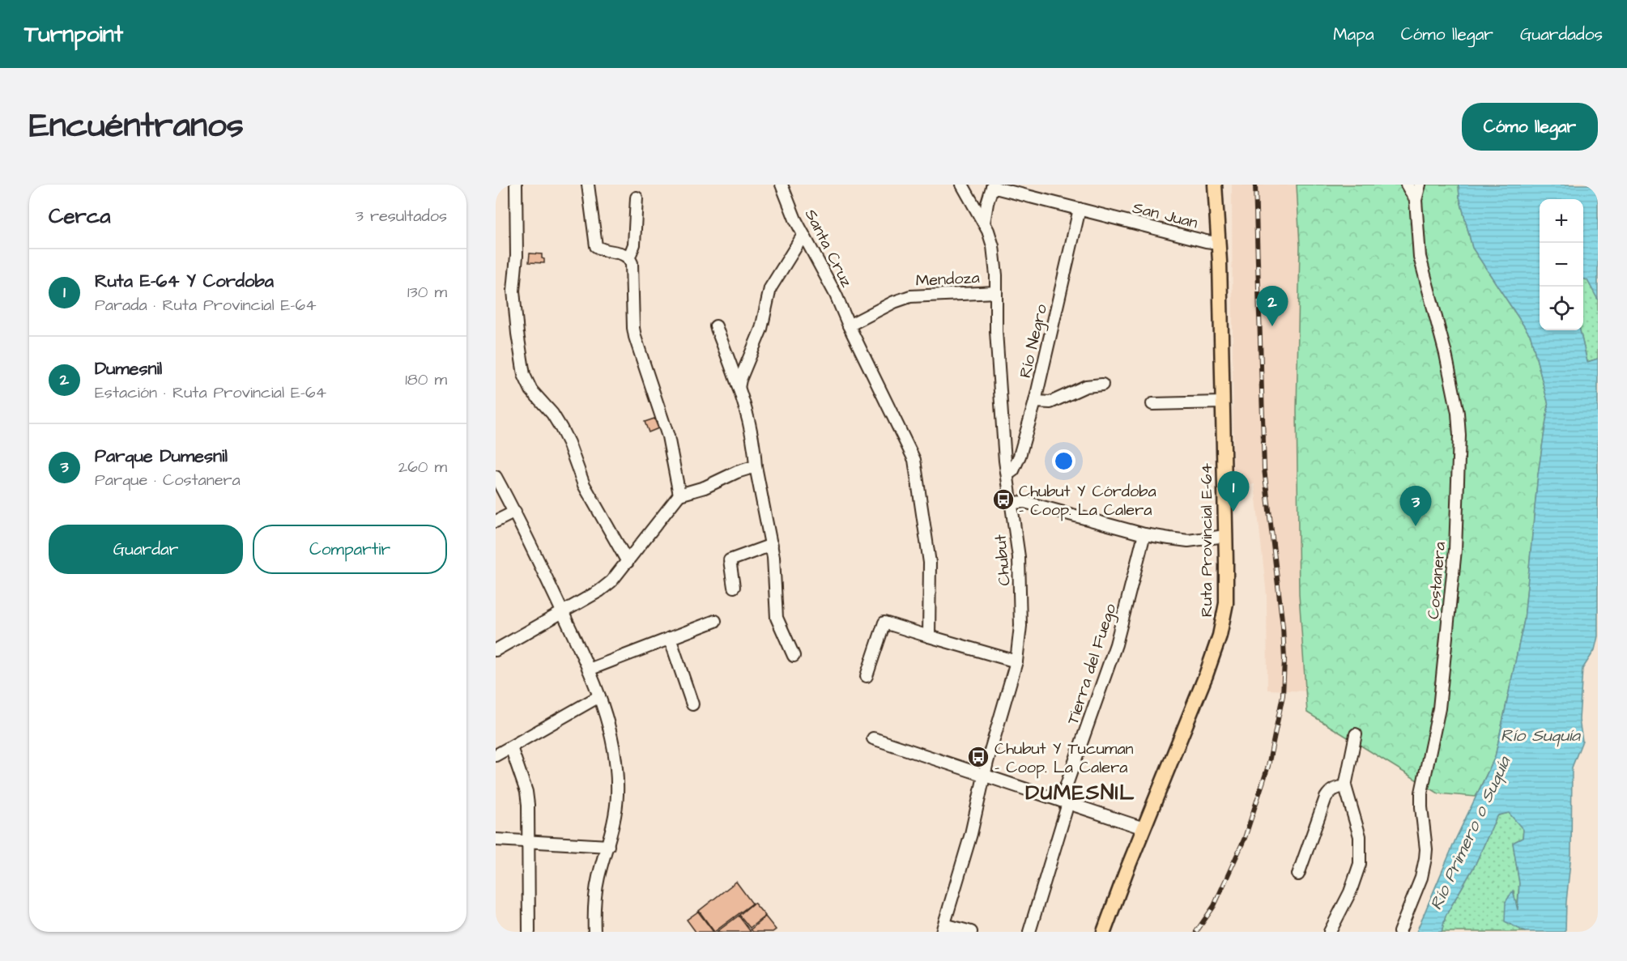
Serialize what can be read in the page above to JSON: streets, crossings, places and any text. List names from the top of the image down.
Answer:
{
  "streets": {
    "main road": ["Ruta Provincial E-64"],
    "street": [
      "San Juan",
      "Santa Cruz",
      "Mendoza",
      "Río Negro",
      "Chubut",
      "Costanera",
      "Tierra del Fuego"
    ]
  },
  "crossings": [
    ["San Juan", "Río Negro"],
    ["San Juan", "Ruta Provincial E-64"],
    ["Santa Cruz", "Mendoza"],
    ["Mendoza", "Chubut"],
    ["Río Negro", "Chubut"]
  ],
  "districts": ["DUMESNIL"],
  "water": ["Río Suquía", "Río Primero o Suquía"],
  "places": {
    "bus stop": ["Chubut Y Córdoba - Coop. La Calera", "Chubut Y Tucuman - Coop. La Calera"]
  },
  "page": {
    "header": "Turnpoint",
    "nav": ["Mapa", "Cómo llegar", "Guardados"],
    "title": "Encuéntranos",
    "buttons": [
      "Cómo llegar",
      ["Guardar", "Compartir"]
    ],
    "heading": ["Cerca", "3 resultados"],
    "map_buttons": ["+", "−"],
    "list": [
      {
        "mark": "1",
        "name": "Ruta E-64 Y Cordoba",
        "note": "Parada · Ruta Provincial E-64",
        "value": "130 m"
      },
      {
        "mark": "2",
        "name": "Dumesnil",
        "note": "Estación · Ruta Provincial E-64",
        "value": "180 m"
      },
      {
        "mark": "3",
        "name": "Parque Dumesnil",
        "note": "Parque · Costanera",
        "value": "260 m"
      }
    ],
    "pins": ["2", "1", "3"]
  }
}
